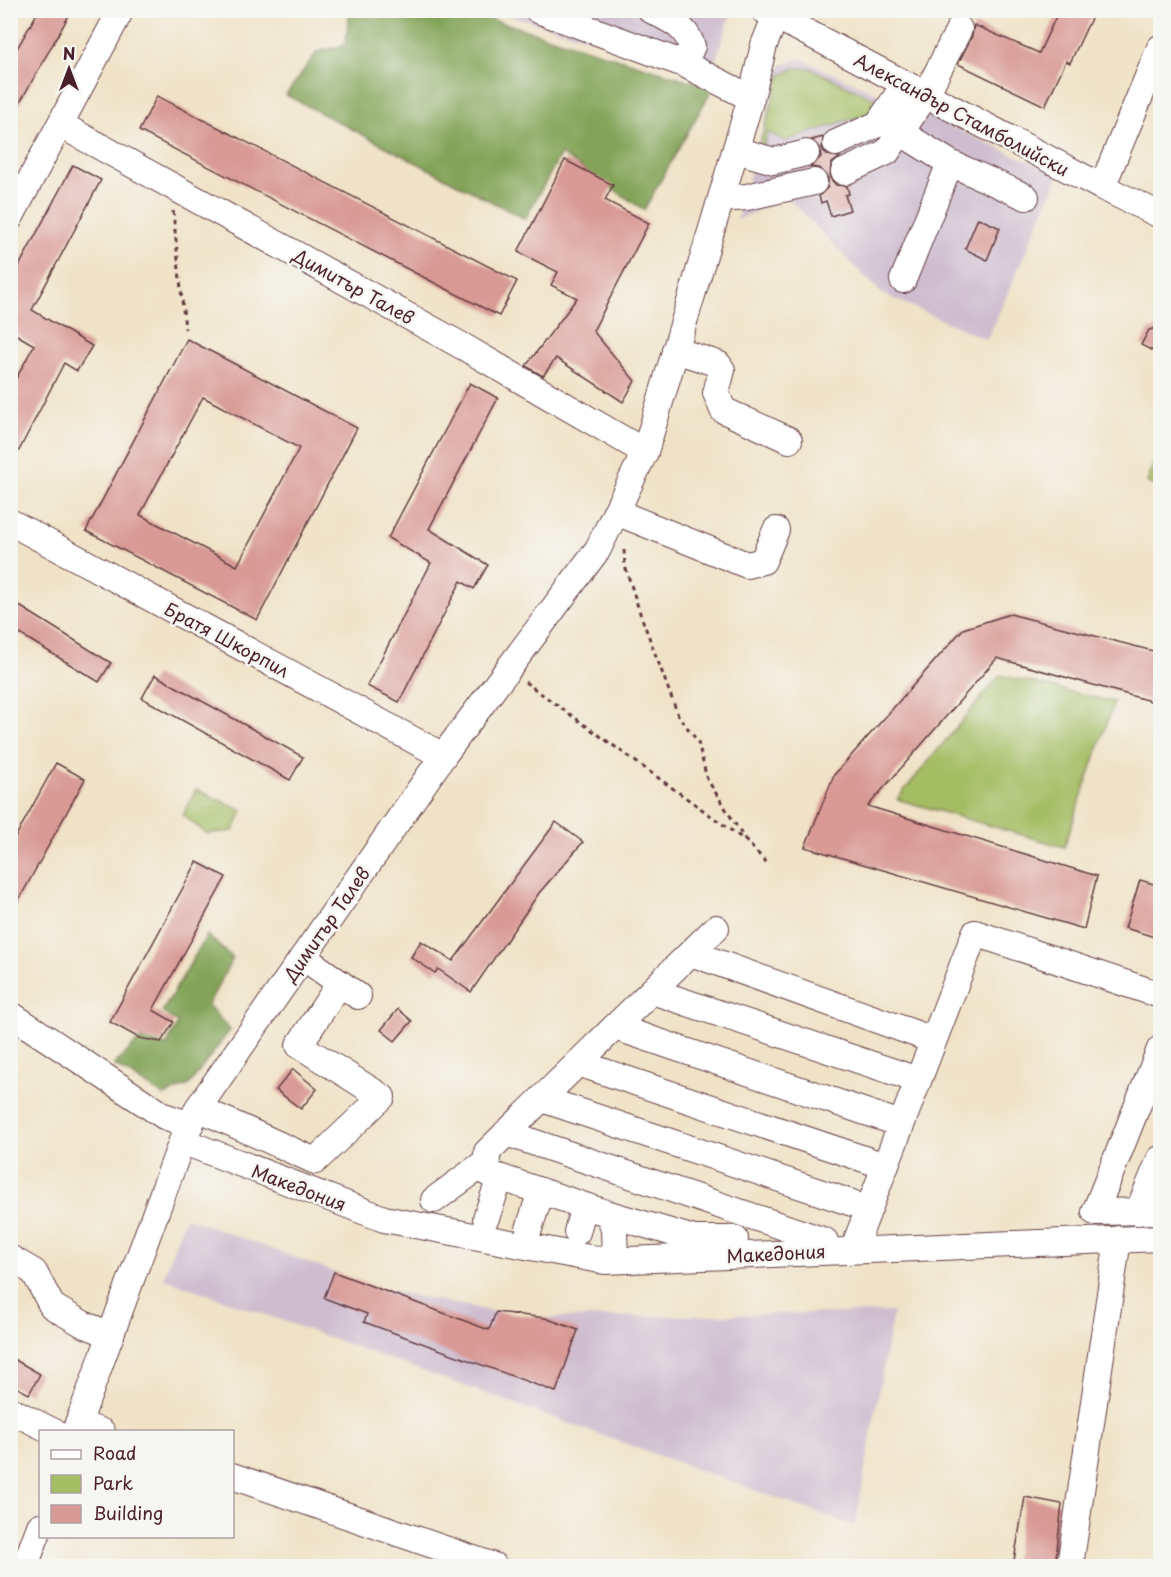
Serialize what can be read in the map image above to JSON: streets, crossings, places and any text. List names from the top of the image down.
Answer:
{
  "streets": {
    "street": [
      "Александър Стамболийски",
      "Димитър Талев",
      "Братя Шкорпил",
      "Македония"
    ]
  },
  "crossings": [
    ["Александър Стамболийски", "Димитър Талев"],
    ["Димитър Талев", "Братя Шкорпил"],
    ["Димитър Талев", "Македония"]
  ],
  "legend": ["Road", "Park", "Building"],
  "north": "top"
}
